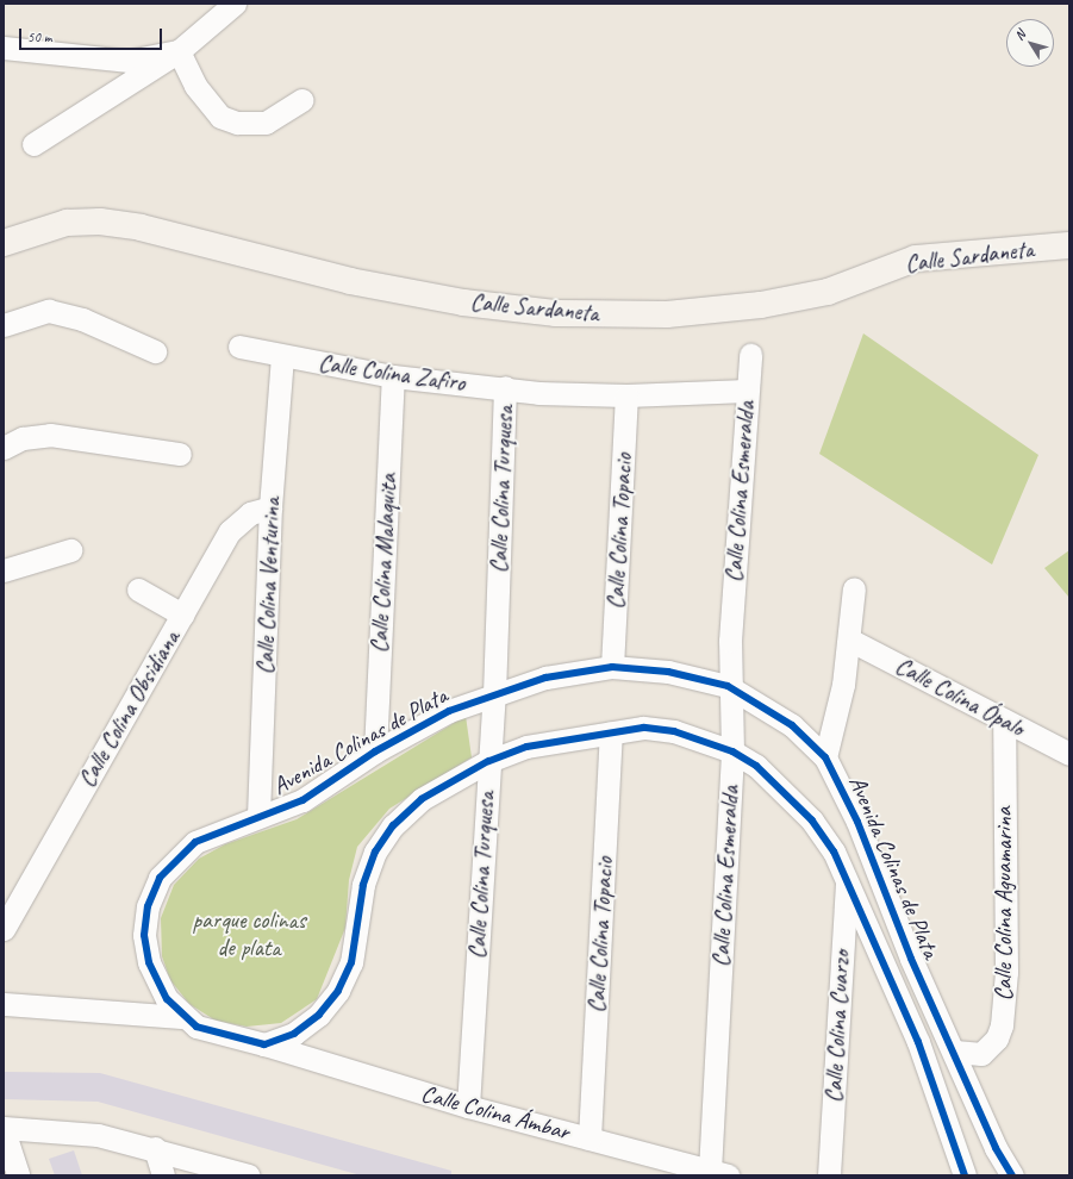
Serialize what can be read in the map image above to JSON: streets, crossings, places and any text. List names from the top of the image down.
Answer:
{
  "streets": {
    "street": [
      "Calle Sardaneta",
      "Calle Colina Zafiro",
      "Calle Colina Turquesa",
      "Calle Colina Esmeralda",
      "Calle Colina Topacio",
      "Calle Colina Malaquita",
      "Calle Colina Venturina",
      "Calle Colina Ópalo",
      "Calle Colina Obsidiana",
      "Avenida Colinas de Plata",
      "Calle Colina Aguamarina",
      "Calle Colina Cuarzo",
      "Calle Colina Ámbar"
    ]
  },
  "crossings": [
    ["Calle Colina Zafiro", "Calle Colina Turquesa"],
    ["Calle Colina Zafiro", "Calle Colina Esmeralda"],
    ["Calle Colina Zafiro", "Calle Colina Topacio"],
    ["Calle Colina Zafiro", "Calle Colina Malaquita"],
    ["Calle Colina Zafiro", "Calle Colina Venturina"],
    ["Calle Colina Turquesa", "Avenida Colinas de Plata"],
    ["Calle Colina Turquesa", "Calle Colina Ámbar"],
    ["Calle Colina Esmeralda", "Avenida Colinas de Plata"],
    ["Calle Colina Esmeralda", "Calle Colina Ámbar"],
    ["Calle Colina Topacio", "Avenida Colinas de Plata"],
    ["Calle Colina Topacio", "Calle Colina Ámbar"],
    ["Calle Colina Malaquita", "Avenida Colinas de Plata"],
    ["Calle Colina Venturina", "Calle Colina Obsidiana"],
    ["Calle Colina Venturina", "Avenida Colinas de Plata"],
    ["Calle Colina Ópalo", "Calle Colina Aguamarina"],
    ["Avenida Colinas de Plata", "Calle Colina Aguamarina"],
    ["Avenida Colinas de Plata", "Calle Colina Cuarzo"],
    ["Avenida Colinas de Plata", "Calle Colina Ámbar"]
  ],
  "parks": ["parque colinas de plata"],
  "scale_bar": "50 m",
  "north": "top left"
}
